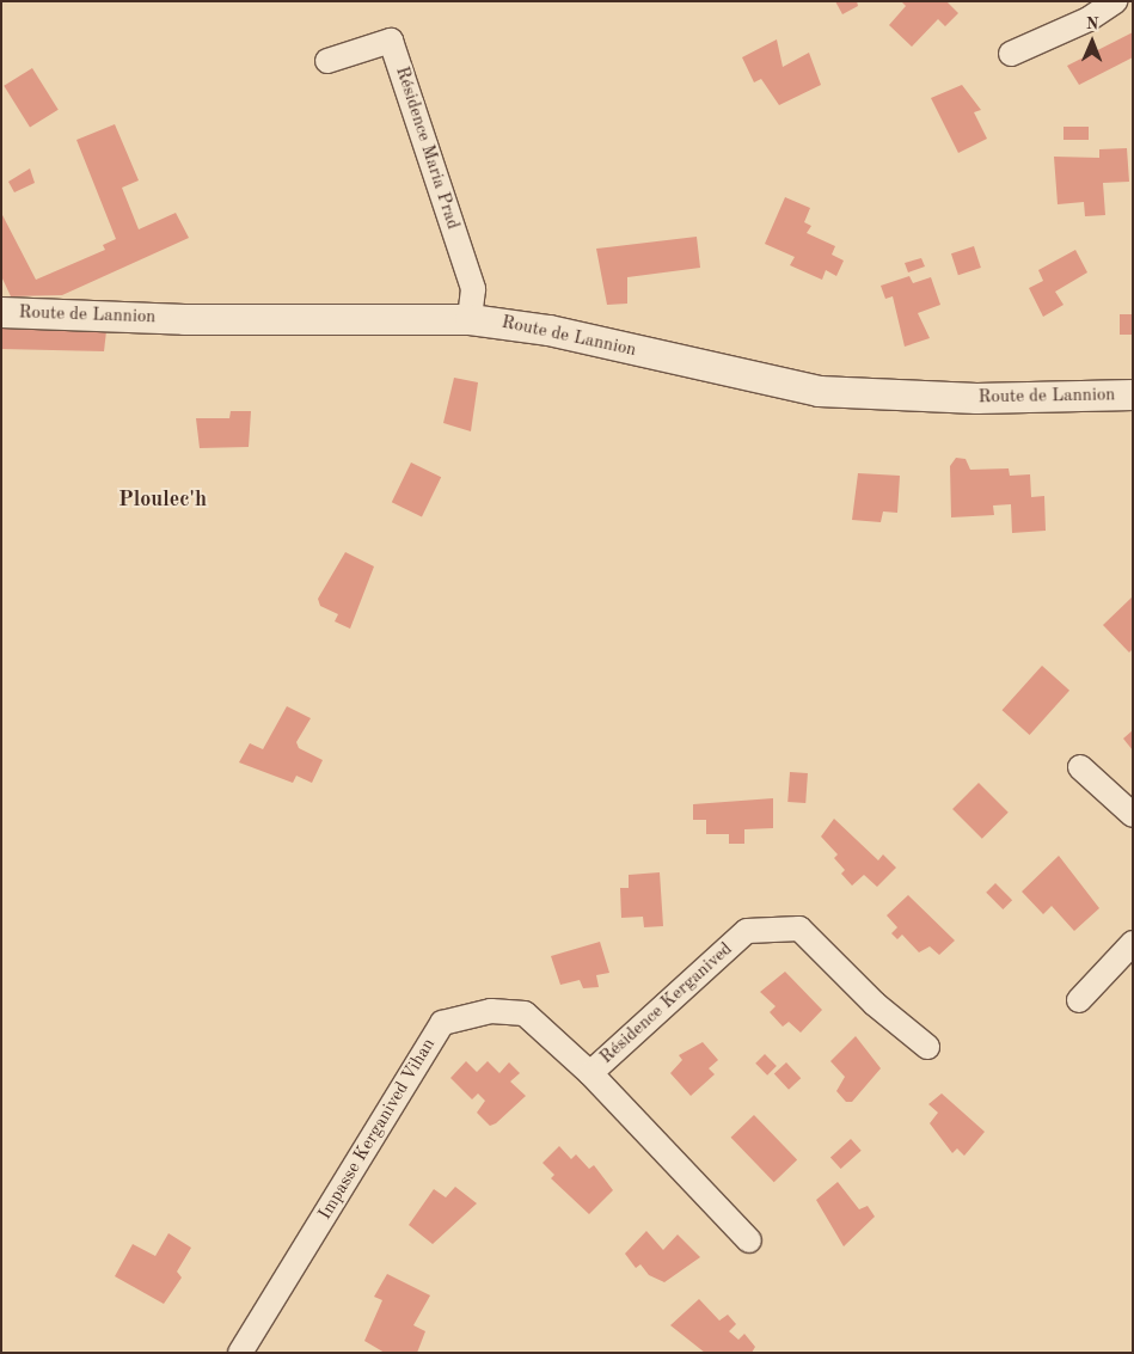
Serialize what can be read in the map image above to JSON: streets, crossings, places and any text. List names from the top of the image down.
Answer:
{
  "streets": {
    "street": [
      "Résidence Maria Prad",
      "Route de Lannion",
      "Résidence Kerganived",
      "Impasse Kerganived Vihan"
    ]
  },
  "crossings": [
    ["Résidence Maria Prad", "Route de Lannion"],
    ["Résidence Kerganived", "Impasse Kerganived Vihan"]
  ],
  "districts": ["Ploulec'h"],
  "north": "top"
}
